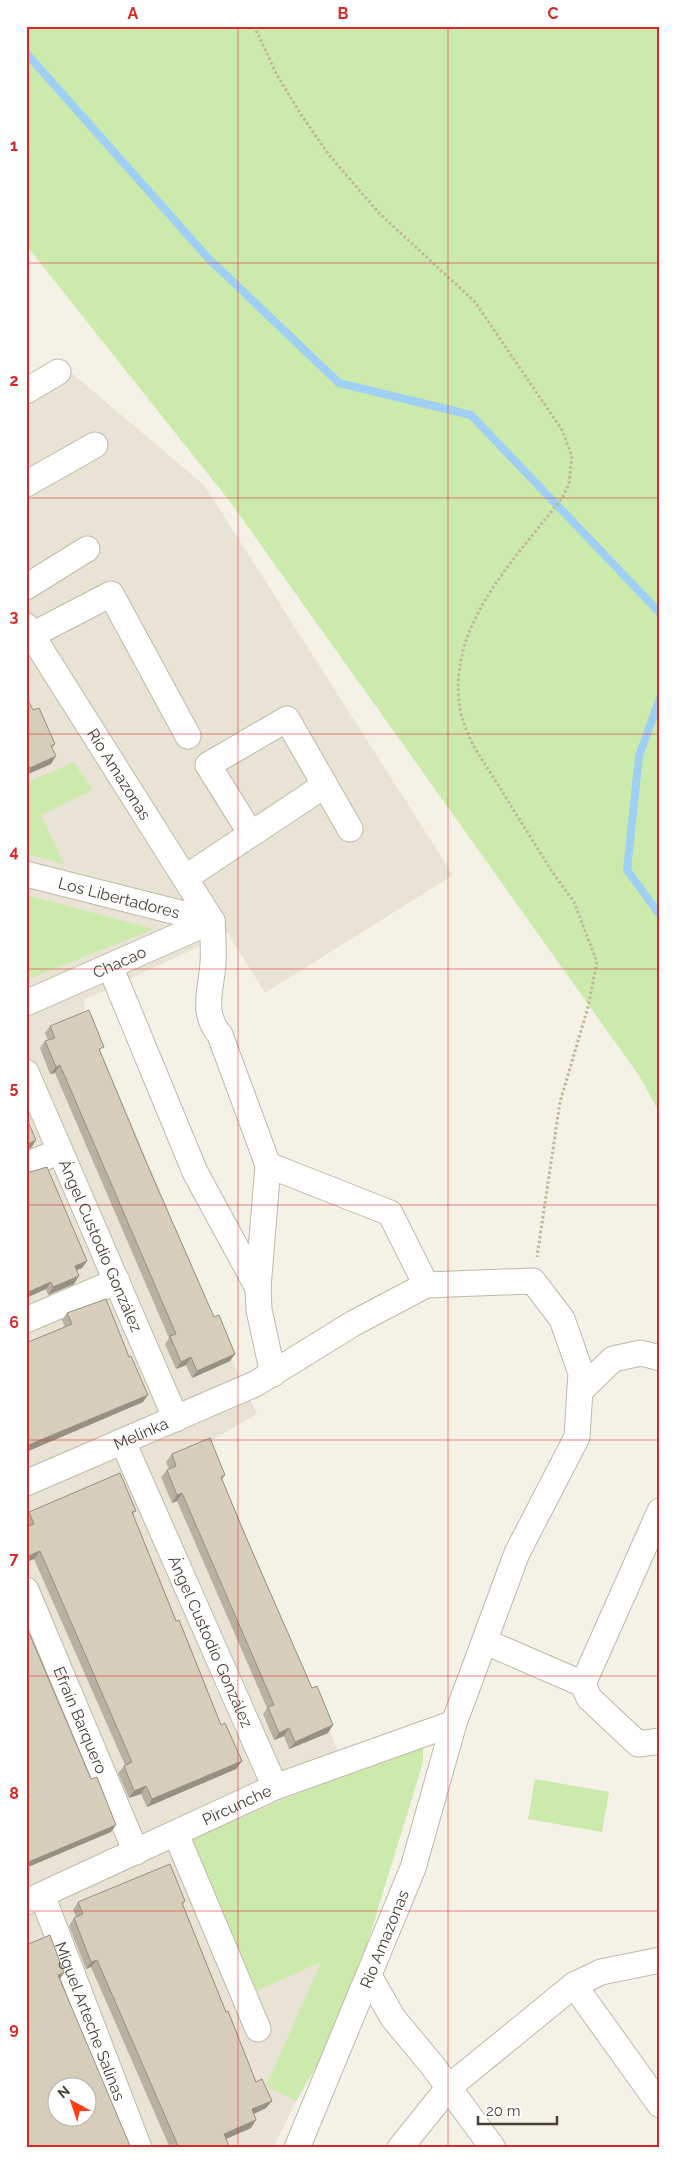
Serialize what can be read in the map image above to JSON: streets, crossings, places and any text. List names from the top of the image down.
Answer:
{
  "streets": {
    "street": [
      "Río Amazonas",
      "Los Libertadores",
      "Chacao",
      "Ángel Custodio González",
      "Melinka",
      "Efraín Barquero",
      "Pircunche",
      "Miguel Arteche Salinas"
    ]
  },
  "crossings": [
    ["Río Amazonas", "Los Libertadores"],
    ["Río Amazonas", "Chacao"],
    ["Río Amazonas", "Pircunche"],
    ["Los Libertadores", "Chacao"],
    ["Ángel Custodio González", "Melinka"],
    ["Ángel Custodio González", "Pircunche"],
    ["Efraín Barquero", "Pircunche"],
    ["Pircunche", "Miguel Arteche Salinas"]
  ],
  "scale_bar": "20 m",
  "north": "top left",
  "grid": {
    "columns": ["A", "B", "C"],
    "rows": [
      "1",
      "2",
      "3",
      "4",
      "5",
      "6",
      "7",
      "8",
      "9"
    ]
  }
}
